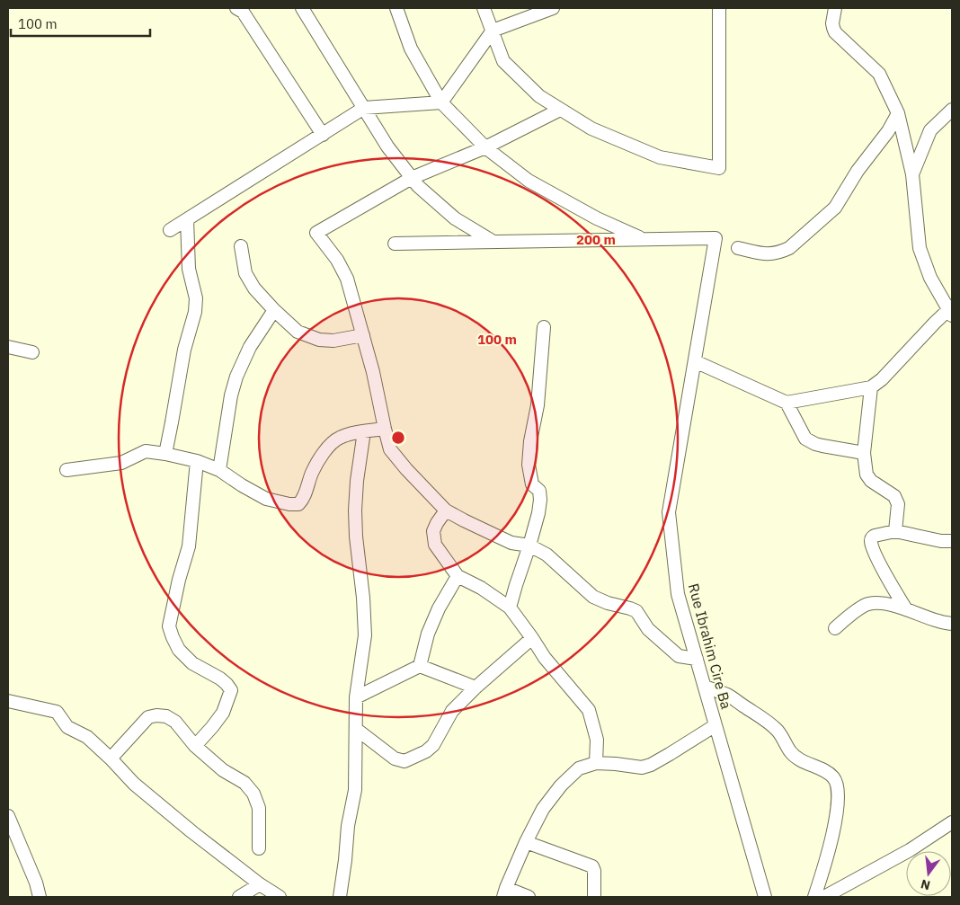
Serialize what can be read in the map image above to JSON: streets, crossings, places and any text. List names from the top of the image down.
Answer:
{
  "streets": {
    "street": ["Rue Ibrahim Cire Ba"]
  },
  "scale_bar": "100 m",
  "north": "bottom",
  "rings": ["200 m", "100 m"]
}
